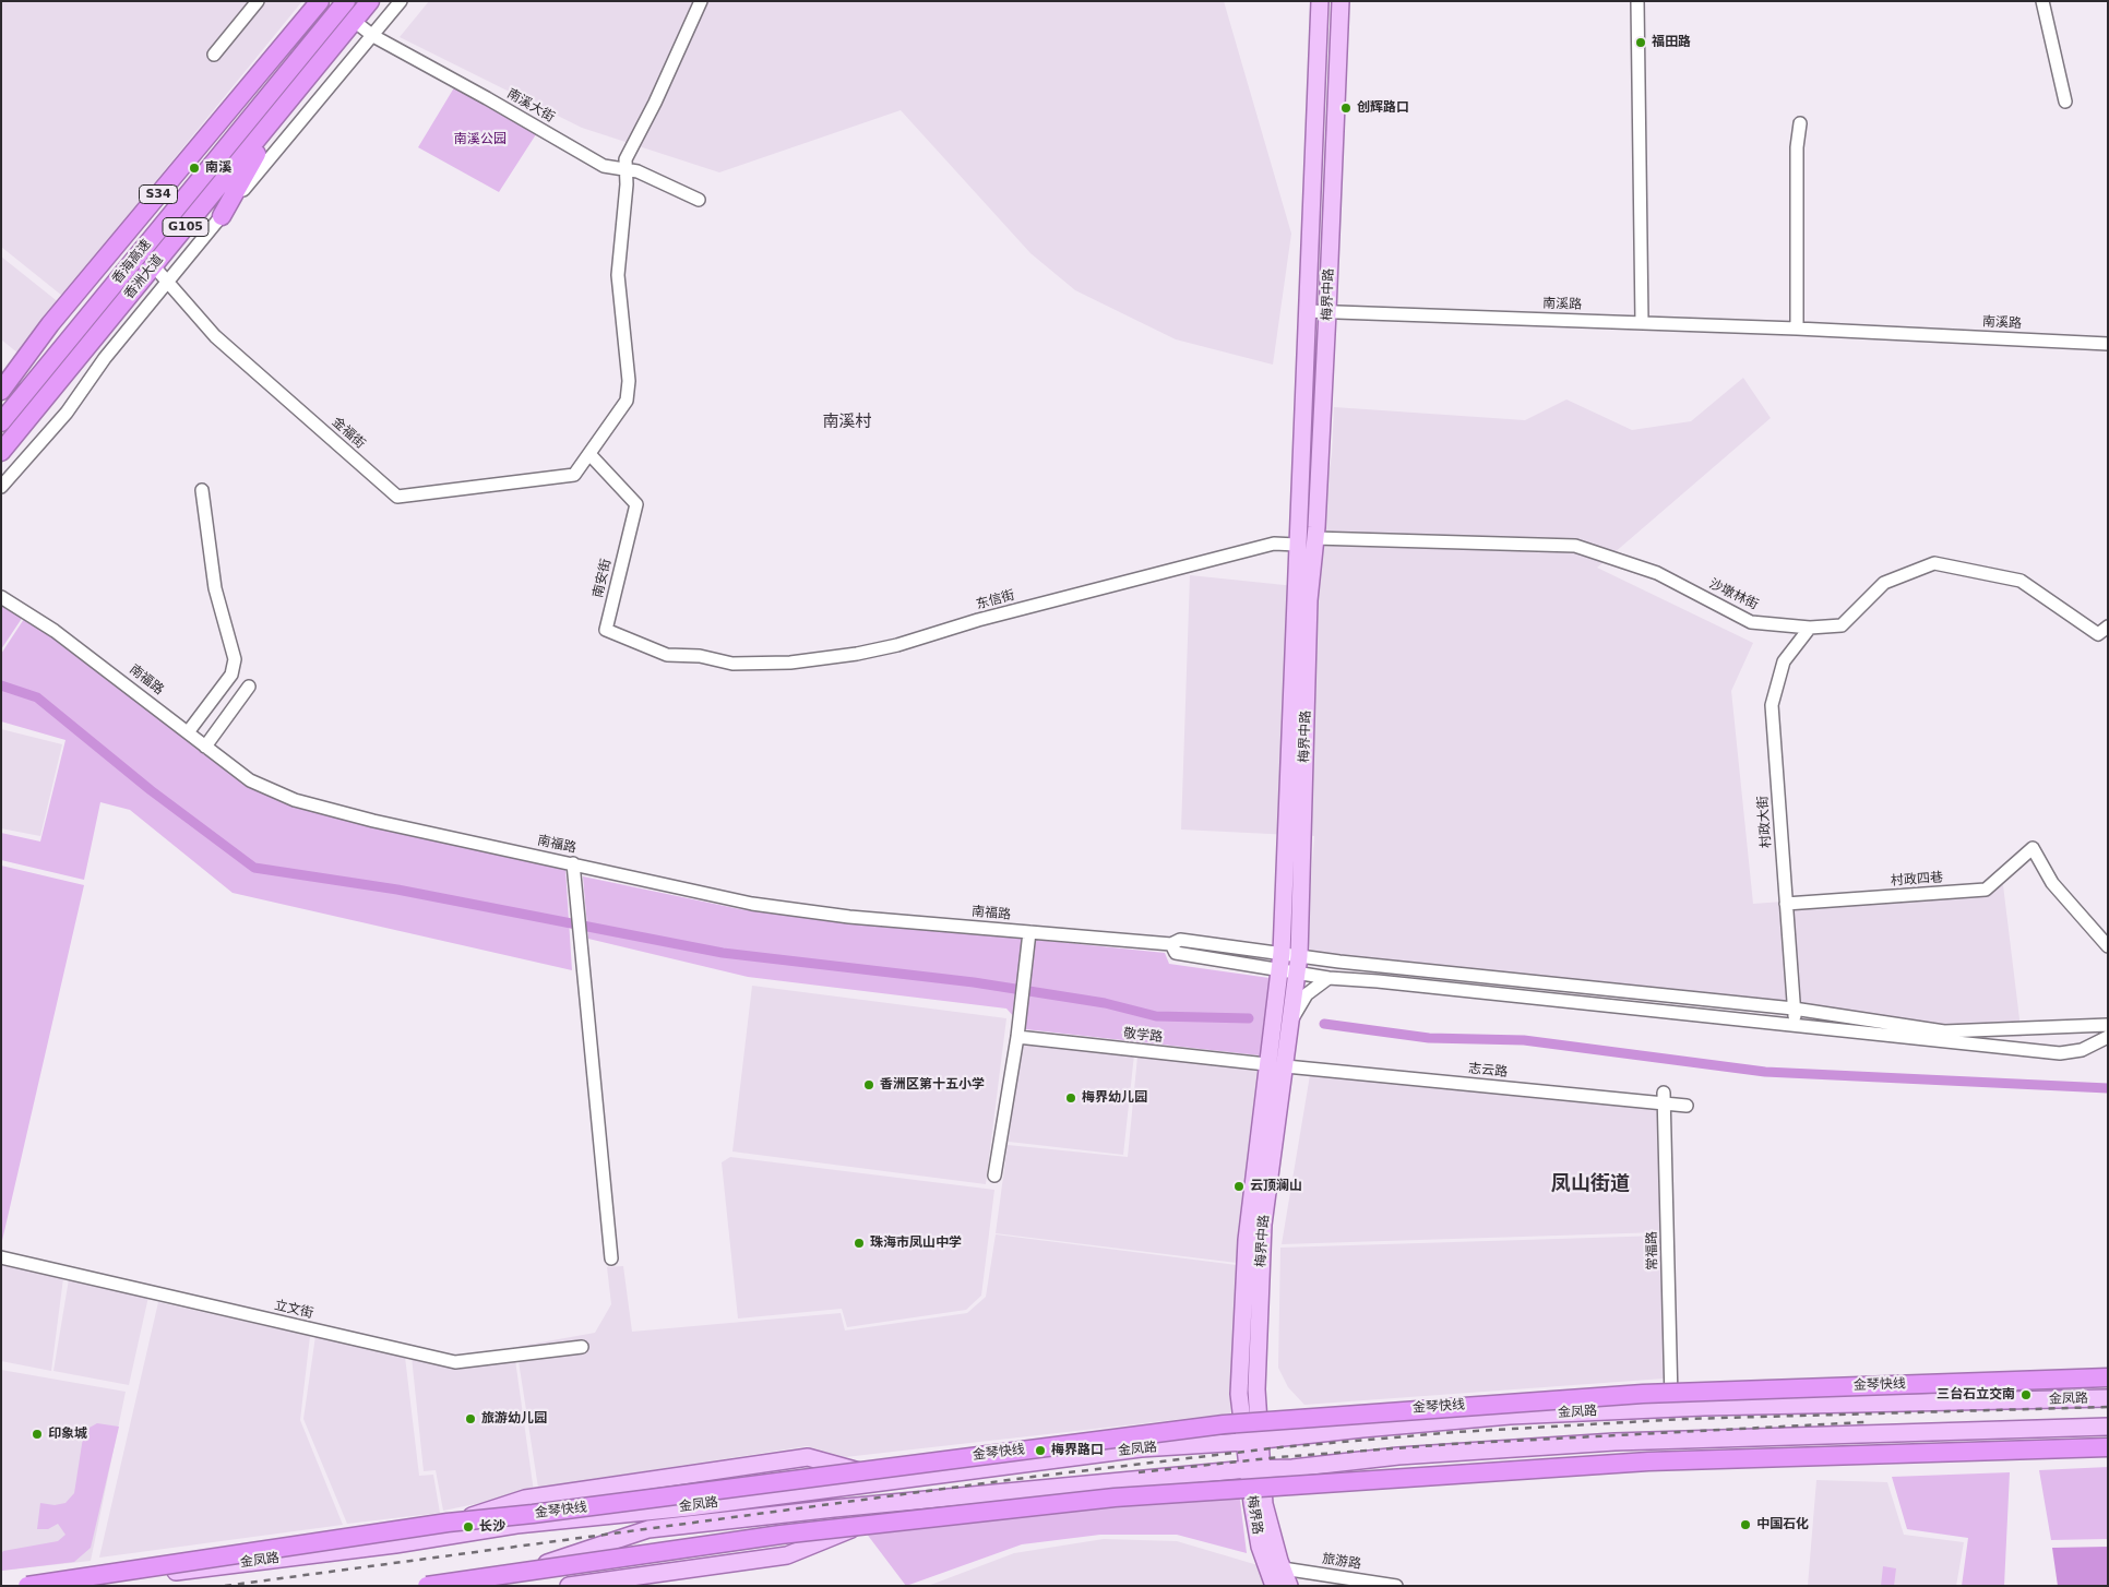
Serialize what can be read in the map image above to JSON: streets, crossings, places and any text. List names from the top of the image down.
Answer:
{
  "streets": {
    "highway": [
      "S34",
      "G105",
      "香海高速",
      "香洲大道",
      "金琴快线"
    ],
    "main road": ["梅界中路", "金凤路", "梅界路"],
    "street": [
      "南溪大街",
      "南溪路",
      "金福街",
      "南安街",
      "沙墩林街",
      "东信街",
      "南福路",
      "村政大街",
      "村政四巷",
      "敬学路",
      "志云路",
      "常福路",
      "立文街",
      "旅游路"
    ]
  },
  "crossings": [
    ["南溪大街", "香洲大道"],
    ["香洲大道", "金福街"],
    ["梅界中路", "南溪路"],
    ["梅界中路", "沙墩林街"],
    ["梅界中路", "东信街"],
    ["梅界中路", "敬学路"],
    ["梅界中路", "志云路"],
    ["梅界中路", "金凤路"],
    ["梅界中路", "梅界路"],
    ["金福街", "南安街"],
    ["南安街", "东信街"],
    ["沙墩林街", "村政大街"],
    ["村政大街", "村政四巷"],
    ["志云路", "常福路"],
    ["常福路", "金凤路"],
    ["金凤路", "梅界路"]
  ],
  "districts": ["南溪村", "凤山街道"],
  "parks": ["南溪公园"],
  "places": [
    "福田路",
    "创辉路口",
    "南溪",
    "香洲区第十五小学",
    "梅界幼儿园",
    "云顶澜山",
    "珠海市凤山中学",
    "三台石立交南",
    "旅游幼儿园",
    "印象城",
    "梅界路口",
    "中国石化",
    "长沙"
  ]
}
